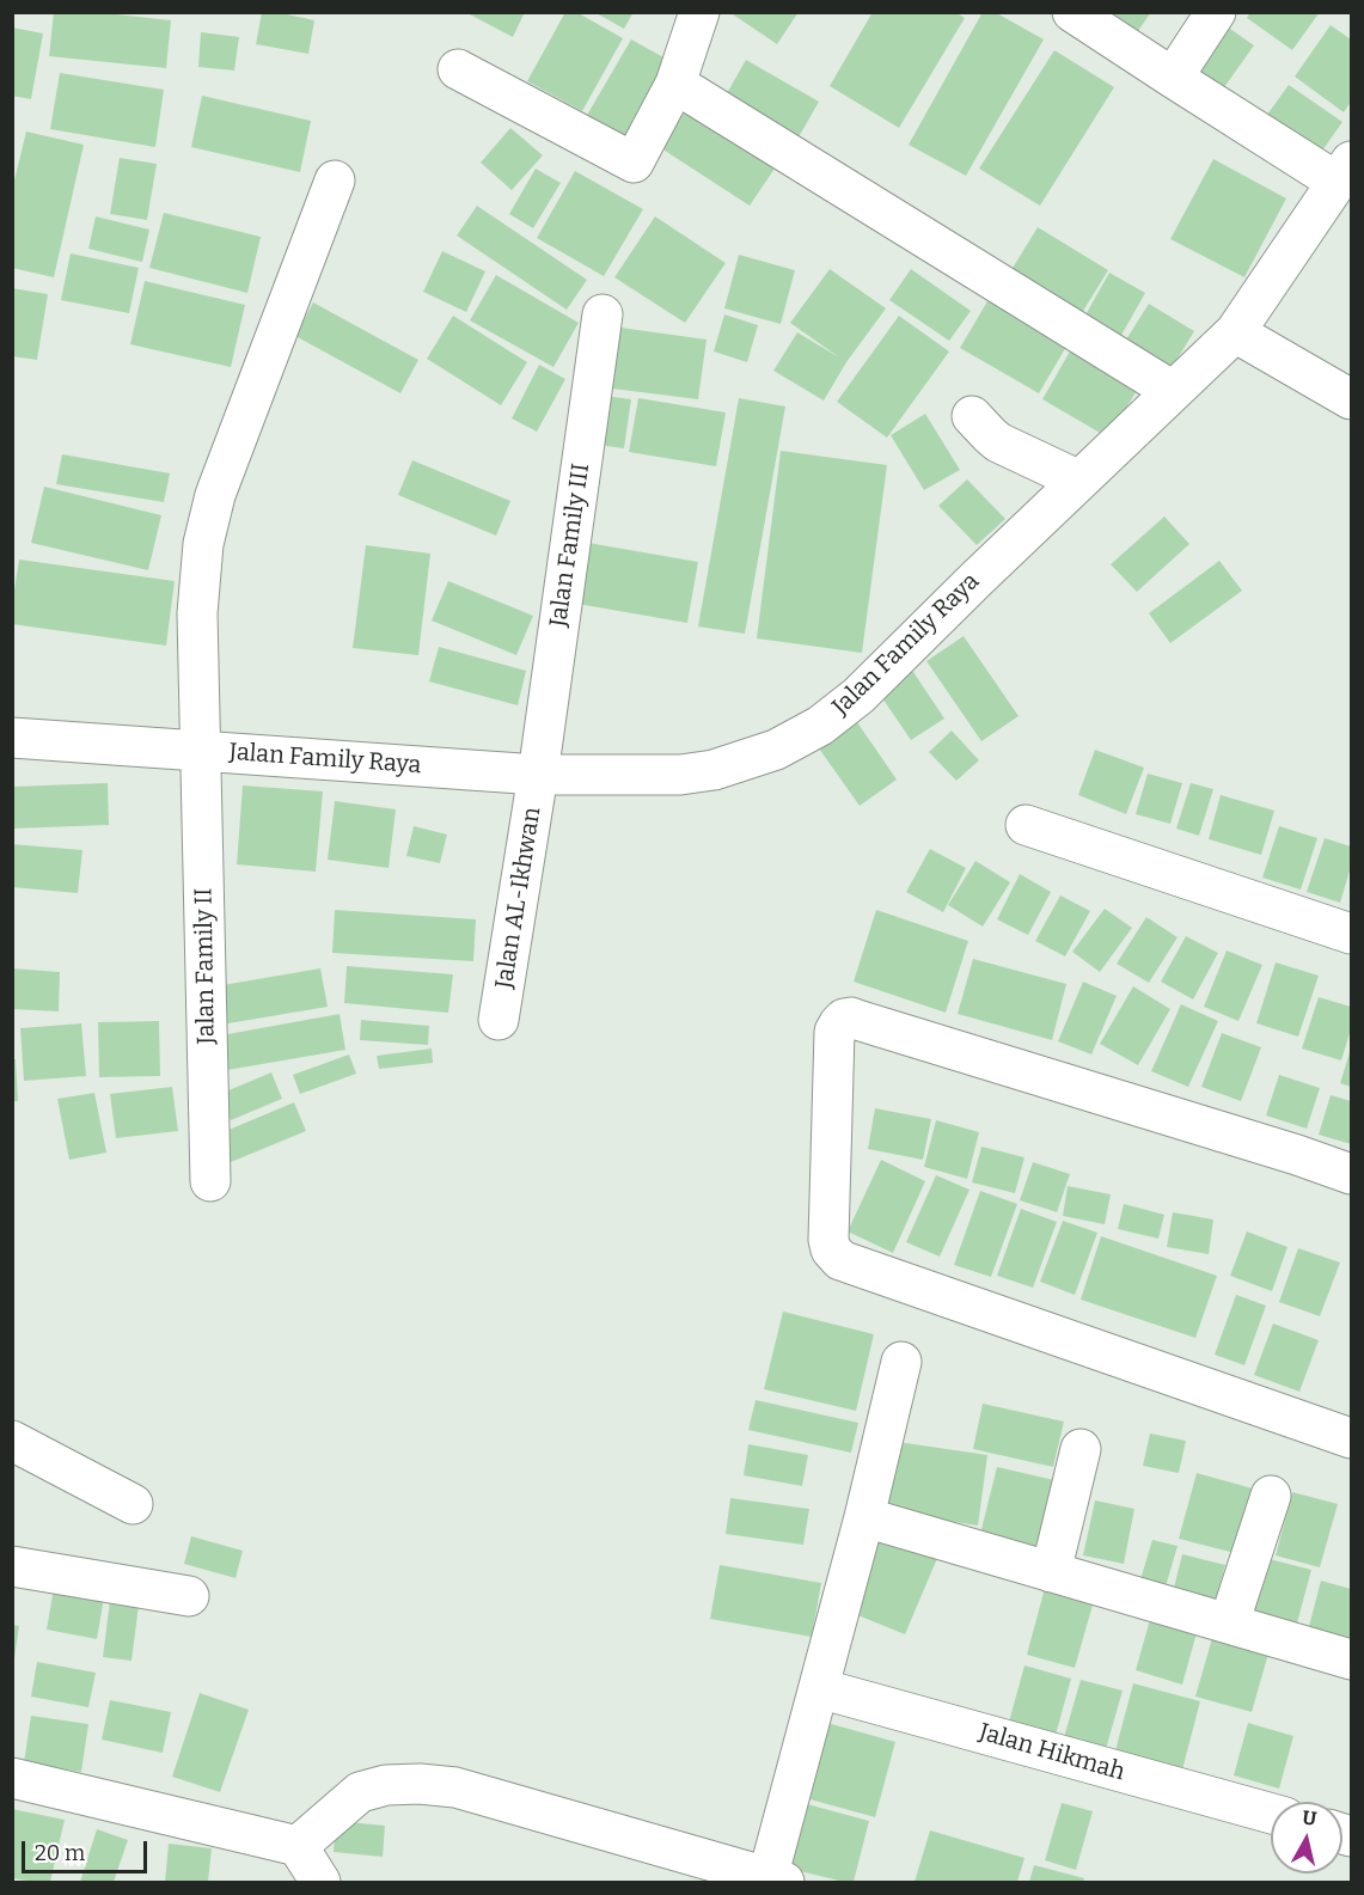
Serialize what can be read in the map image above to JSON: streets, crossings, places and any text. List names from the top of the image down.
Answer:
{
  "streets": {
    "street": [
      "Jalan Family III",
      "Jalan Family Raya",
      "Jalan AL-Ikhwan",
      "Jalan Family II",
      "Jalan Hikmah"
    ]
  },
  "crossings": [
    ["Jalan Family III", "Jalan Family Raya"],
    ["Jalan Family III", "Jalan AL-Ikhwan"],
    ["Jalan Family Raya", "Jalan AL-Ikhwan"],
    ["Jalan Family Raya", "Jalan Family II"]
  ],
  "scale_bar": "20 m",
  "north": "top"
}
